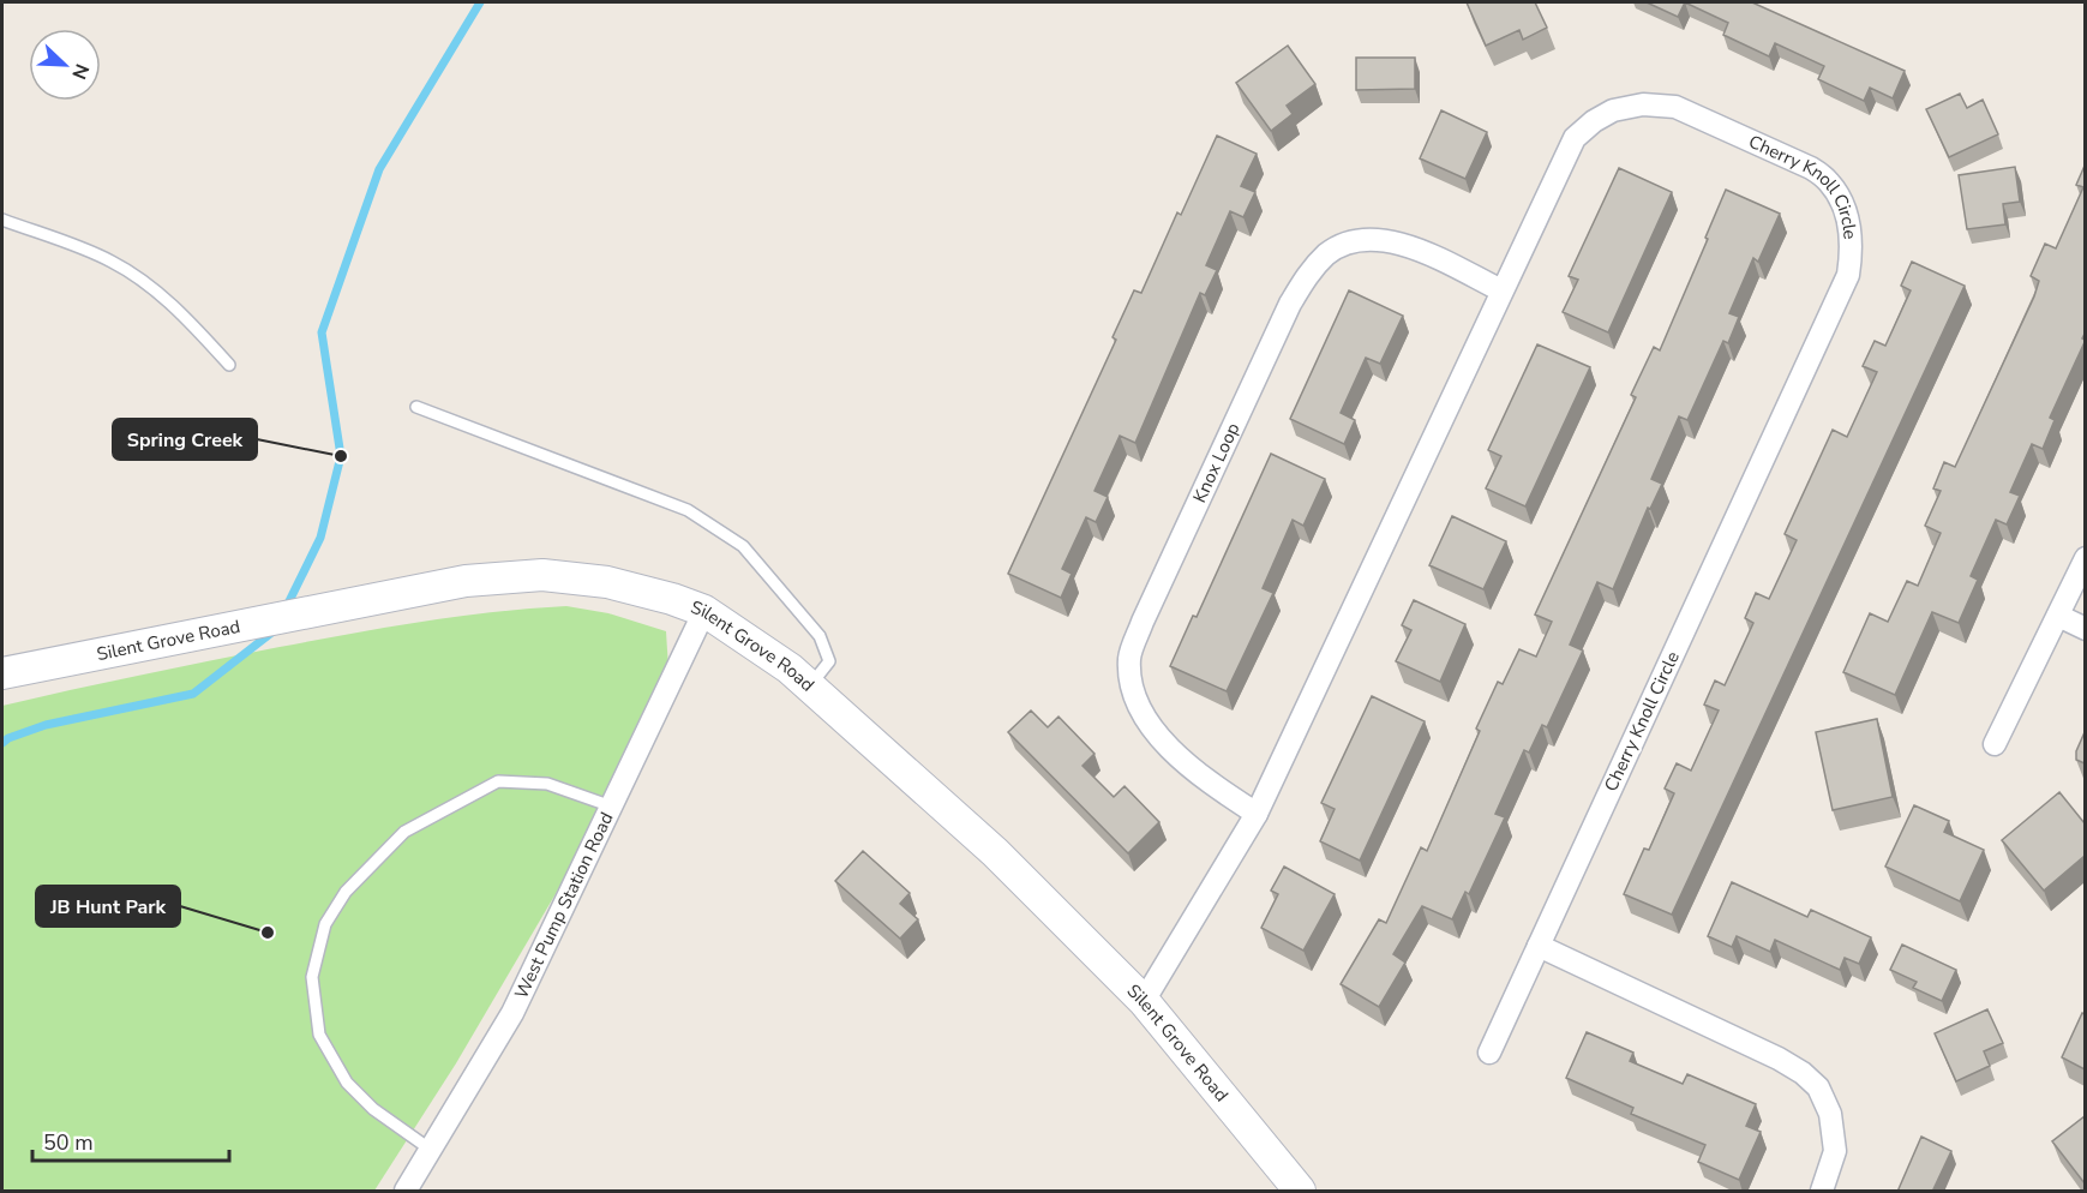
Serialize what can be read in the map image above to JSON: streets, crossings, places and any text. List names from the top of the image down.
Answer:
{
  "streets": {
    "street": [
      "Cherry Knoll Circle",
      "Knox Loop",
      "Silent Grove Road",
      "West Pump Station Road"
    ]
  },
  "crossings": [
    ["Cherry Knoll Circle", "Knox Loop"],
    ["Cherry Knoll Circle", "Silent Grove Road"],
    ["Silent Grove Road", "West Pump Station Road"]
  ],
  "places": ["Spring Creek", "JB Hunt Park"],
  "scale_bar": "50 m",
  "north": "bottom right"
}
